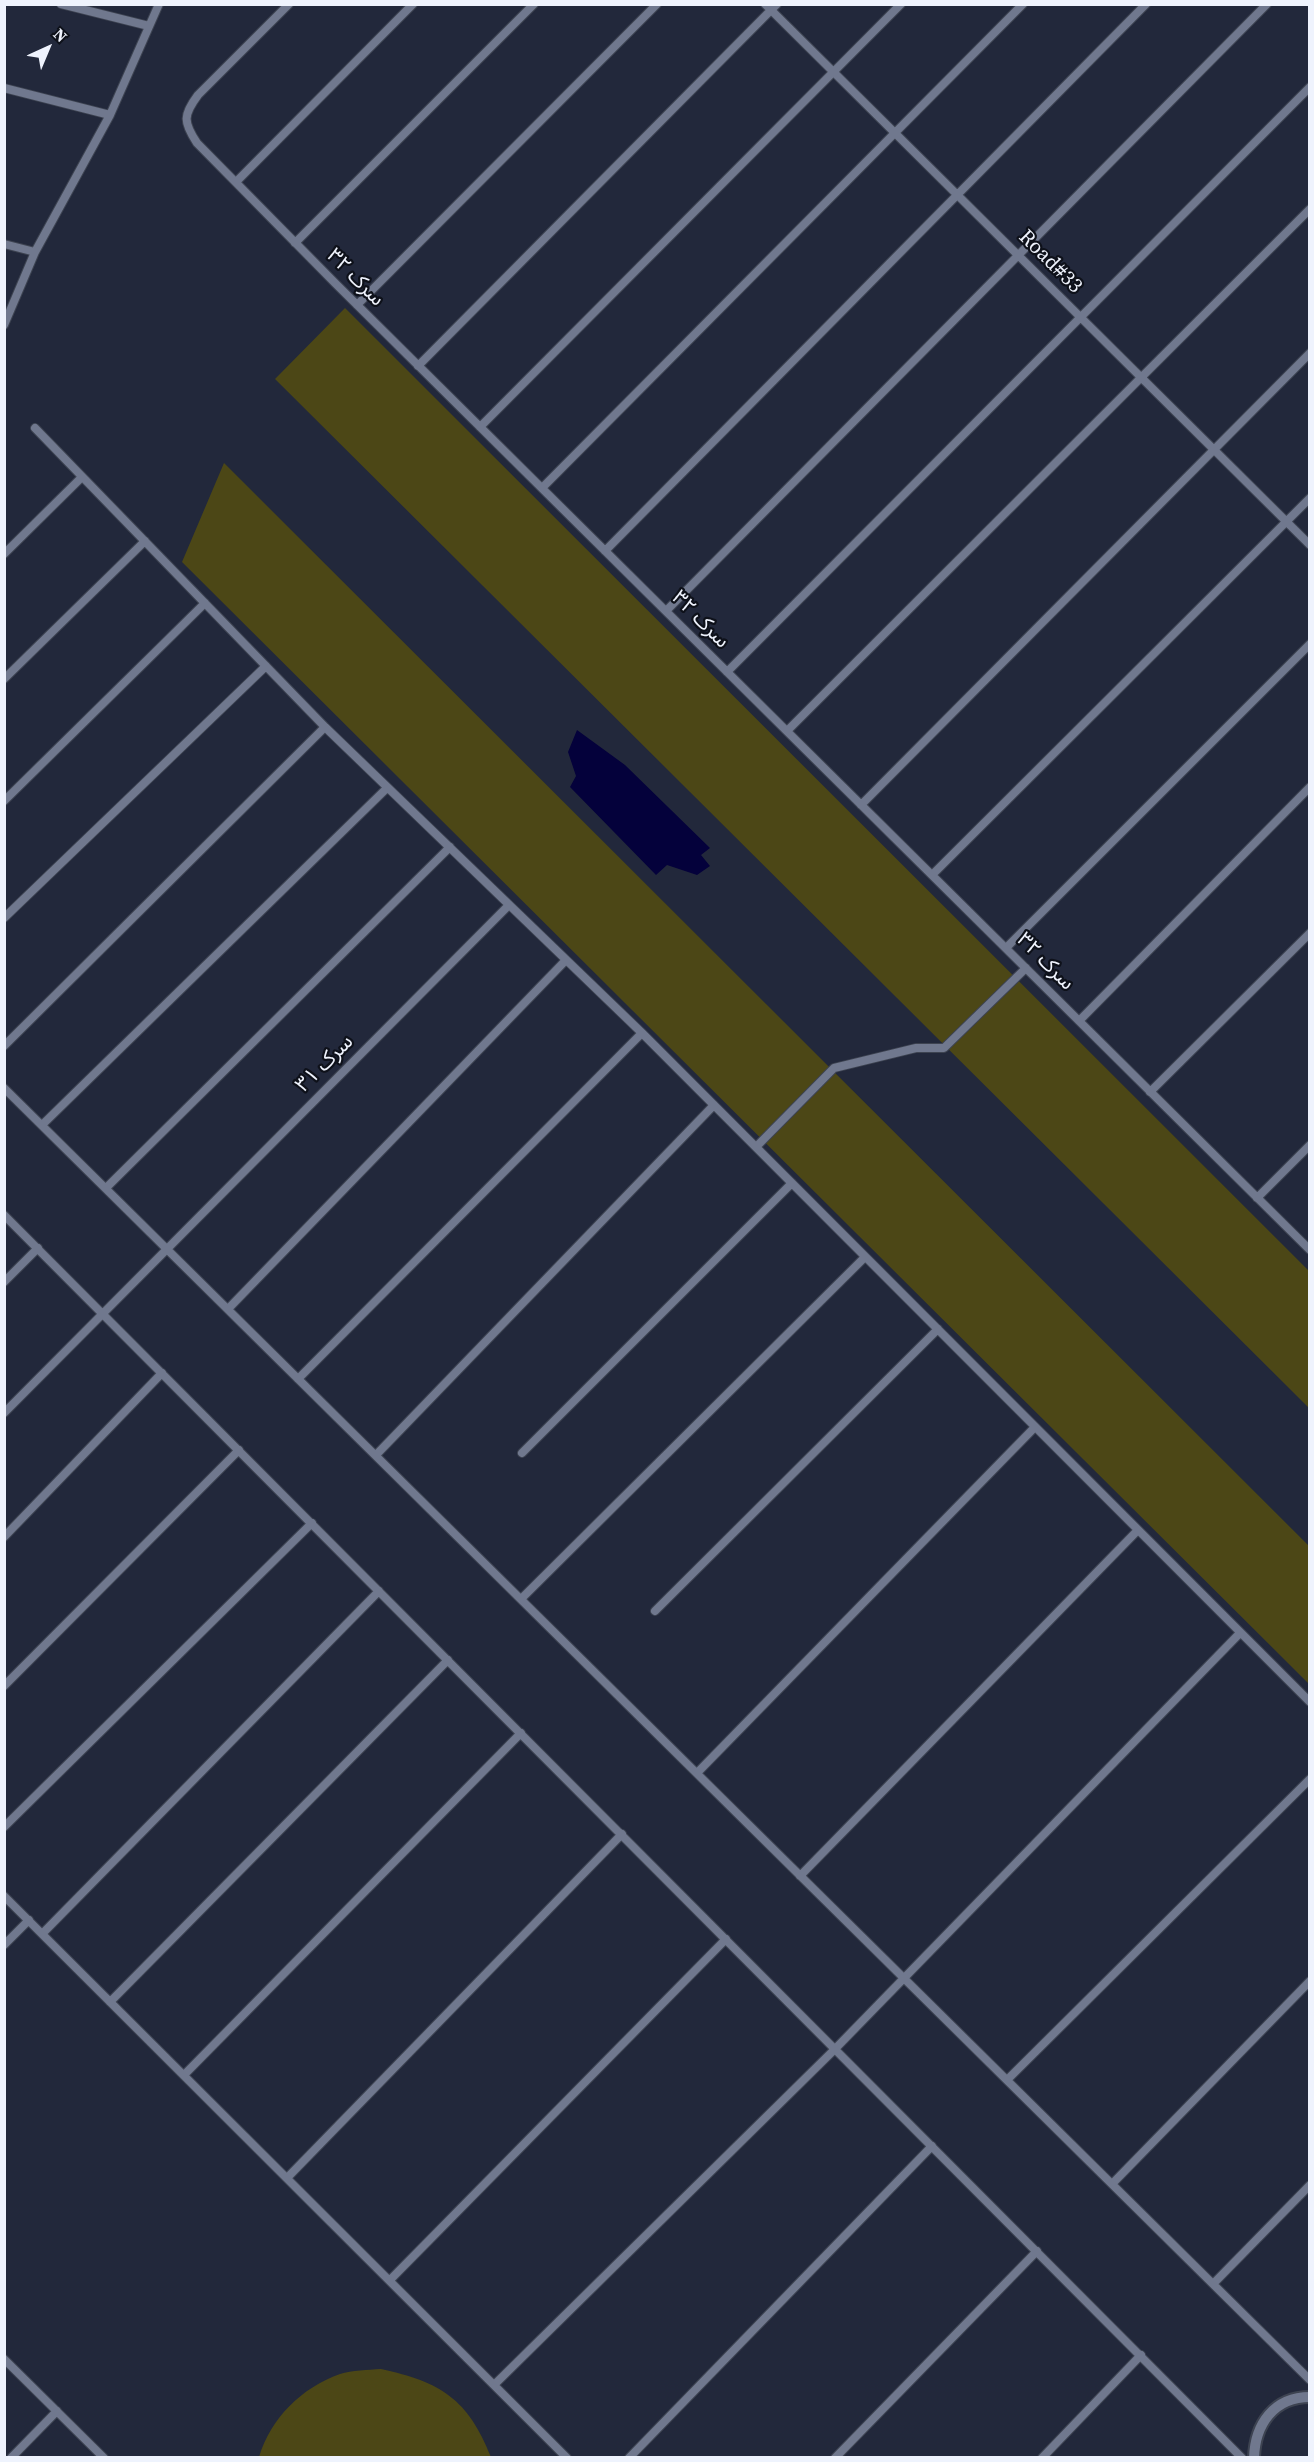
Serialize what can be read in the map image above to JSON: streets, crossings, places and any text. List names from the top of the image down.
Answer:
{
  "streets": {
    "street": ["Road#33", "سرک ۳۲", "سرک ۳۱"]
  },
  "north": "top right"
}
